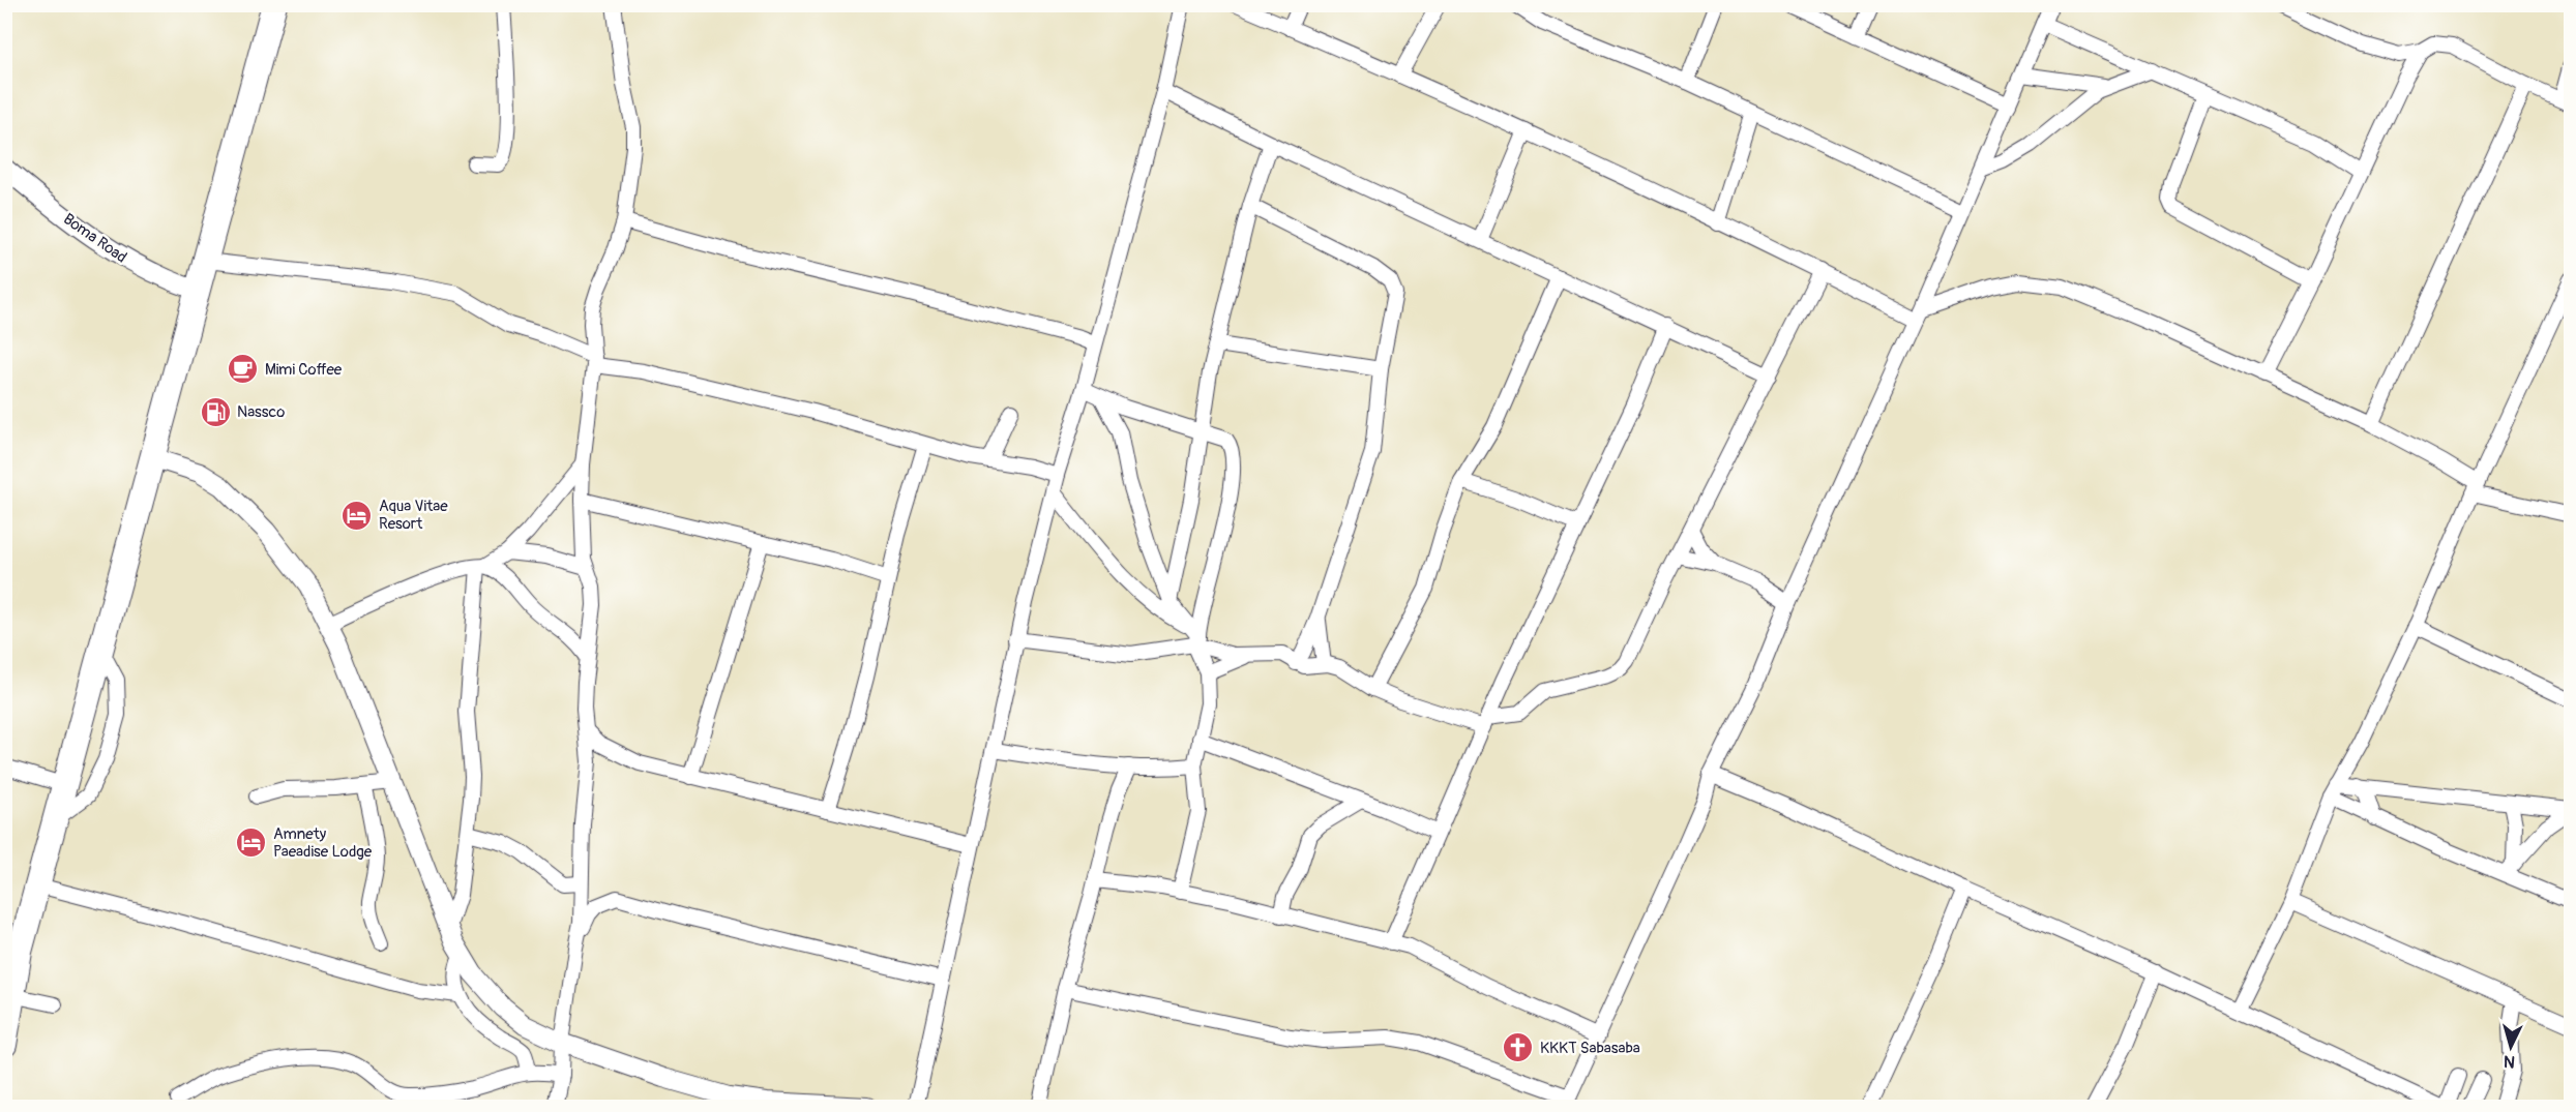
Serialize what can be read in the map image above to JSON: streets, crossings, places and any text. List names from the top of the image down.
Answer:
{
  "streets": {
    "main road": ["Boma Road"]
  },
  "places": {
    "cafe": ["Mimi Coffee"],
    "fuel station": ["Nassco"],
    "hotel": ["Aqua Vitae Resort", "Amnety Paeadise Lodge"],
    "church": ["KKKT Sabasaba"]
  },
  "north": "bottom"
}
